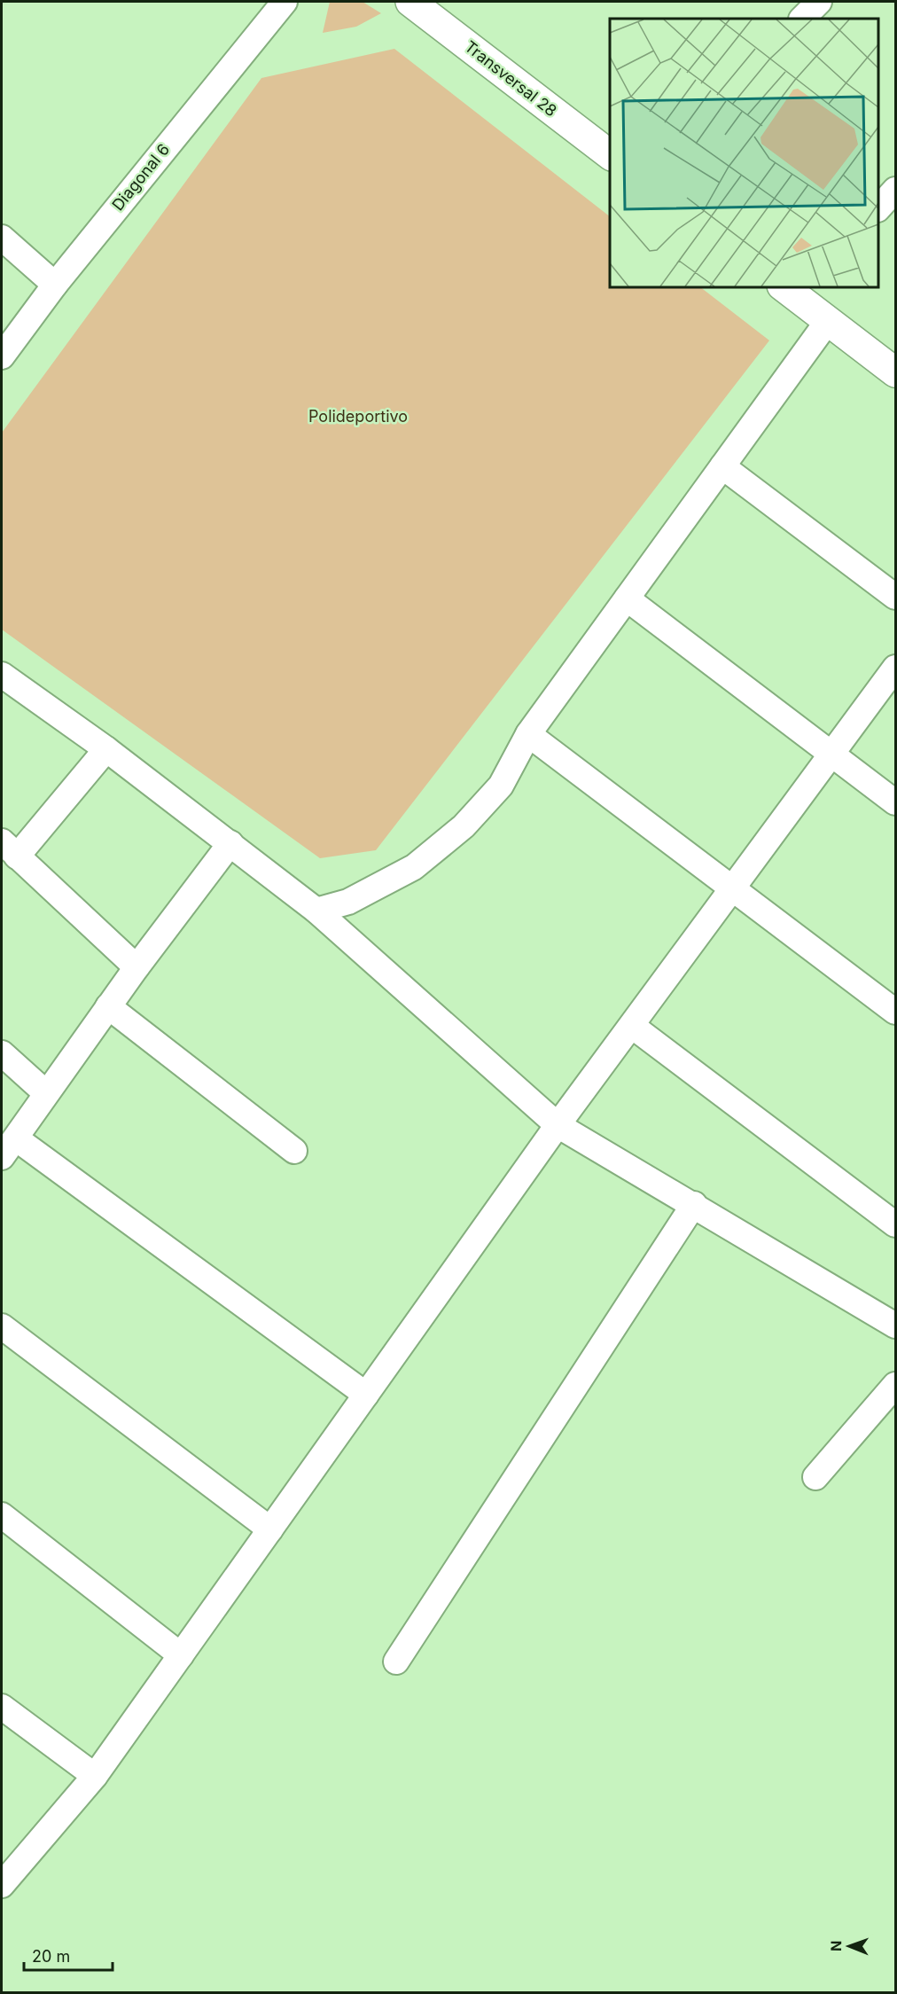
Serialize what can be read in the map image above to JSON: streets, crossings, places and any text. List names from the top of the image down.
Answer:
{
  "streets": {
    "main road": ["Transversal 28"],
    "street": ["Diagonal 6"]
  },
  "parks": ["Polideportivo"],
  "scale_bar": "20 m",
  "north": "left"
}
